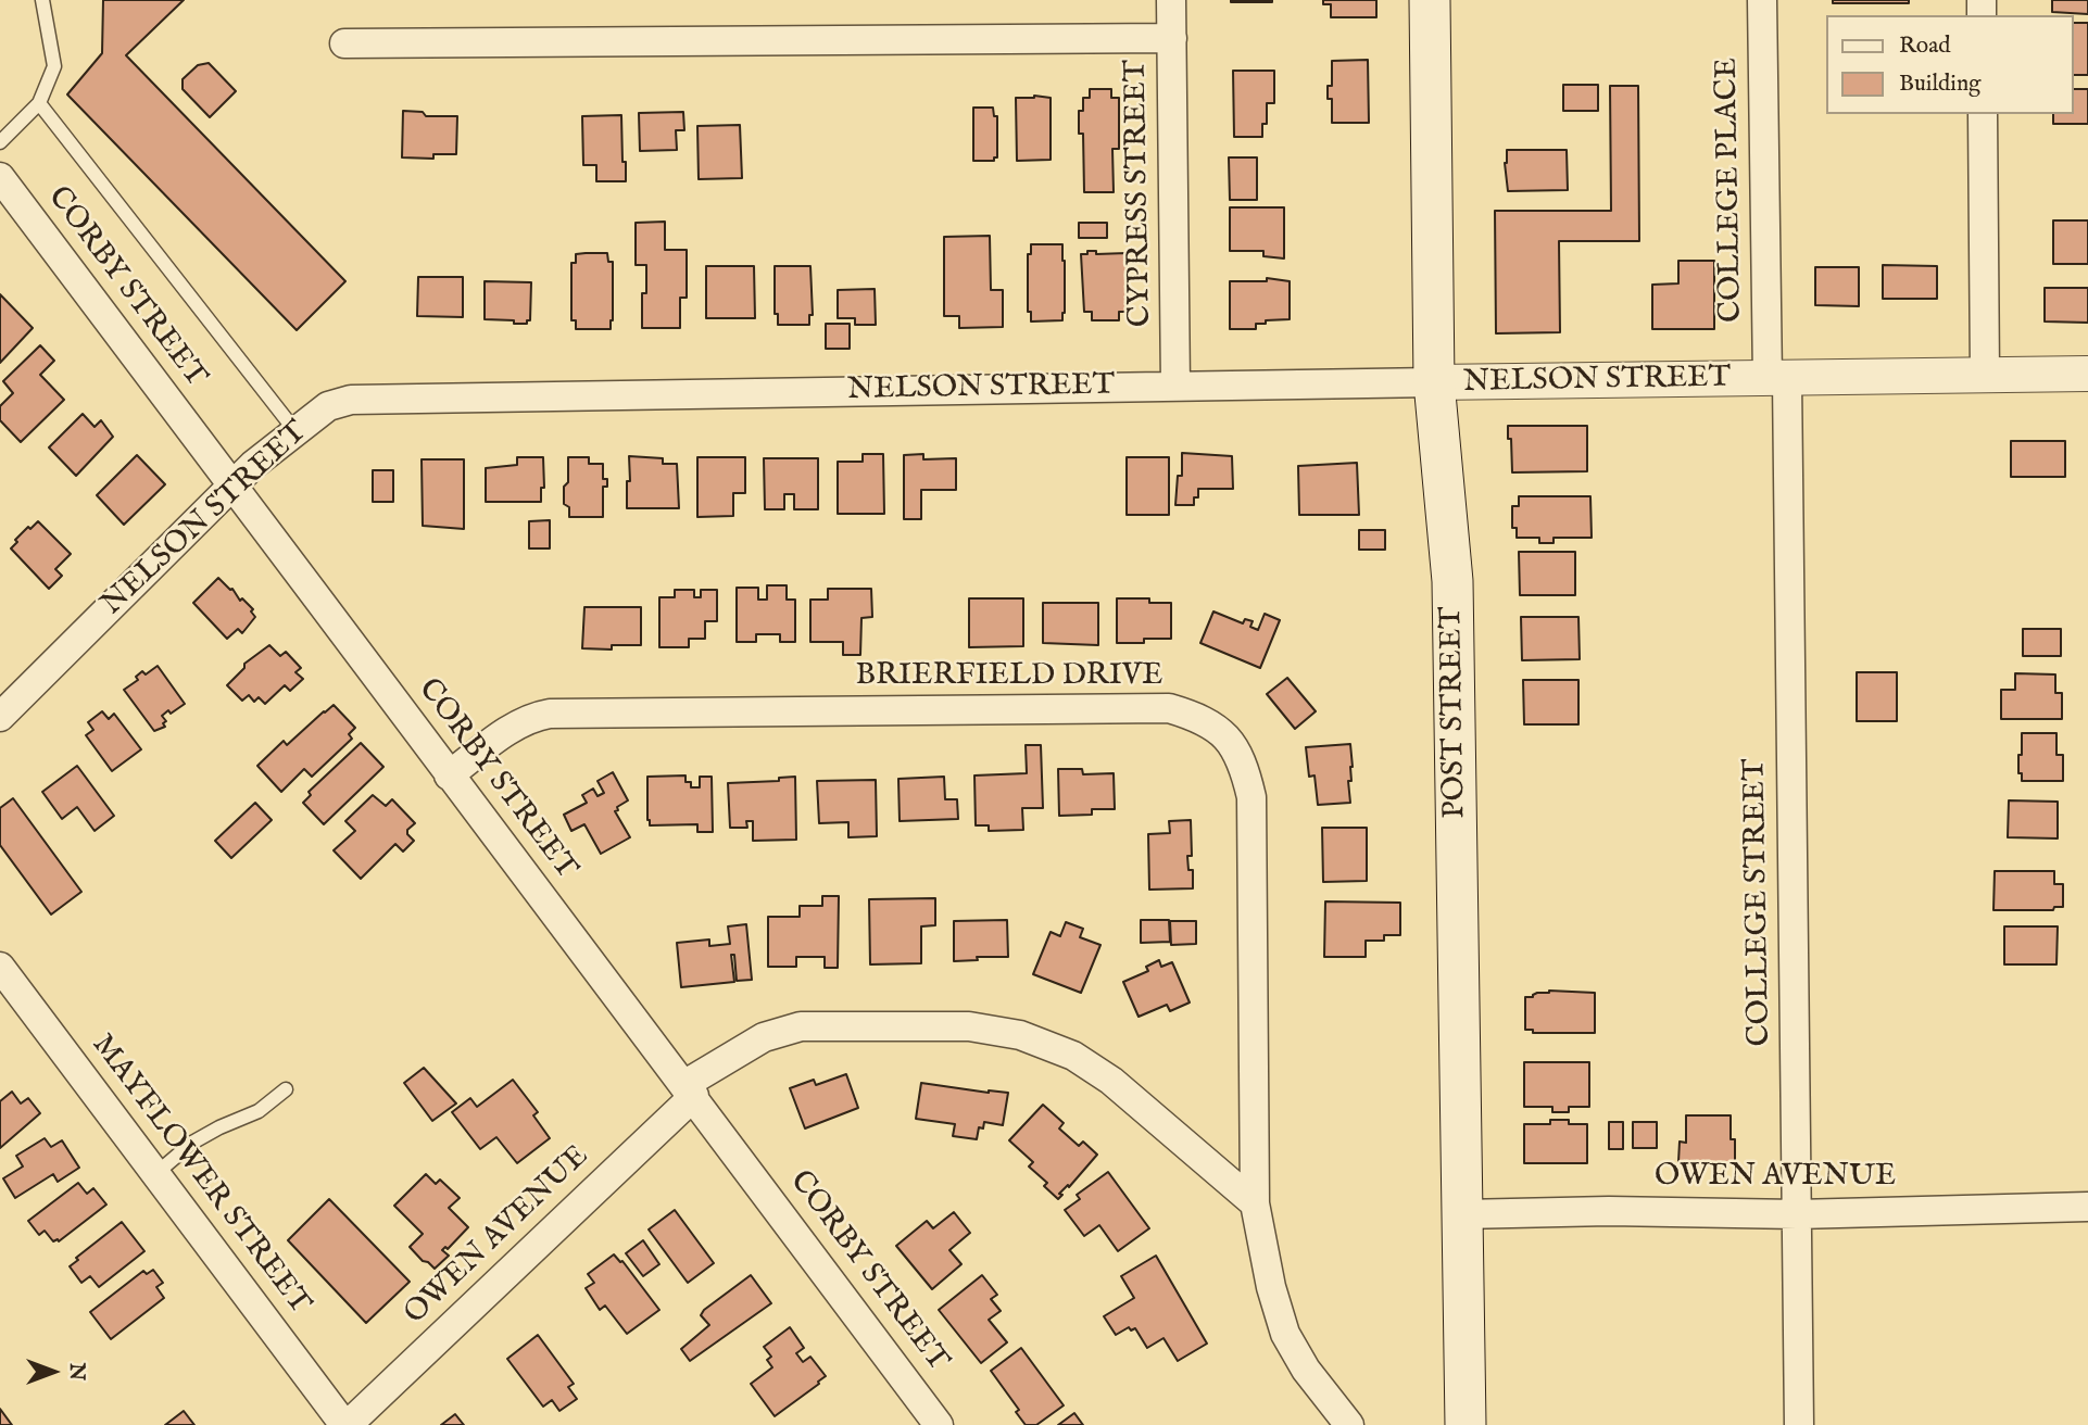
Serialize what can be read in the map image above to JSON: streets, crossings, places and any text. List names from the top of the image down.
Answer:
{
  "streets": {
    "main road": ["POST STREET"],
    "street": [
      "COLLEGE PLACE",
      "CYPRESS STREET",
      "CORBY STREET",
      "NELSON STREET",
      "BRIERFIELD DRIVE",
      "COLLEGE STREET",
      "MAYFLOWER STREET",
      "OWEN AVENUE"
    ]
  },
  "crossings": [
    ["COLLEGE PLACE", "NELSON STREET"],
    ["COLLEGE PLACE", "COLLEGE STREET"],
    ["CYPRESS STREET", "NELSON STREET"],
    ["CORBY STREET", "NELSON STREET"],
    ["CORBY STREET", "BRIERFIELD DRIVE"],
    ["CORBY STREET", "OWEN AVENUE"],
    ["NELSON STREET", "POST STREET"],
    ["NELSON STREET", "COLLEGE STREET"],
    ["BRIERFIELD DRIVE", "OWEN AVENUE"],
    ["POST STREET", "OWEN AVENUE"],
    ["COLLEGE STREET", "OWEN AVENUE"],
    ["MAYFLOWER STREET", "OWEN AVENUE"]
  ],
  "legend": ["Road", "Building"],
  "north": "right"
}
